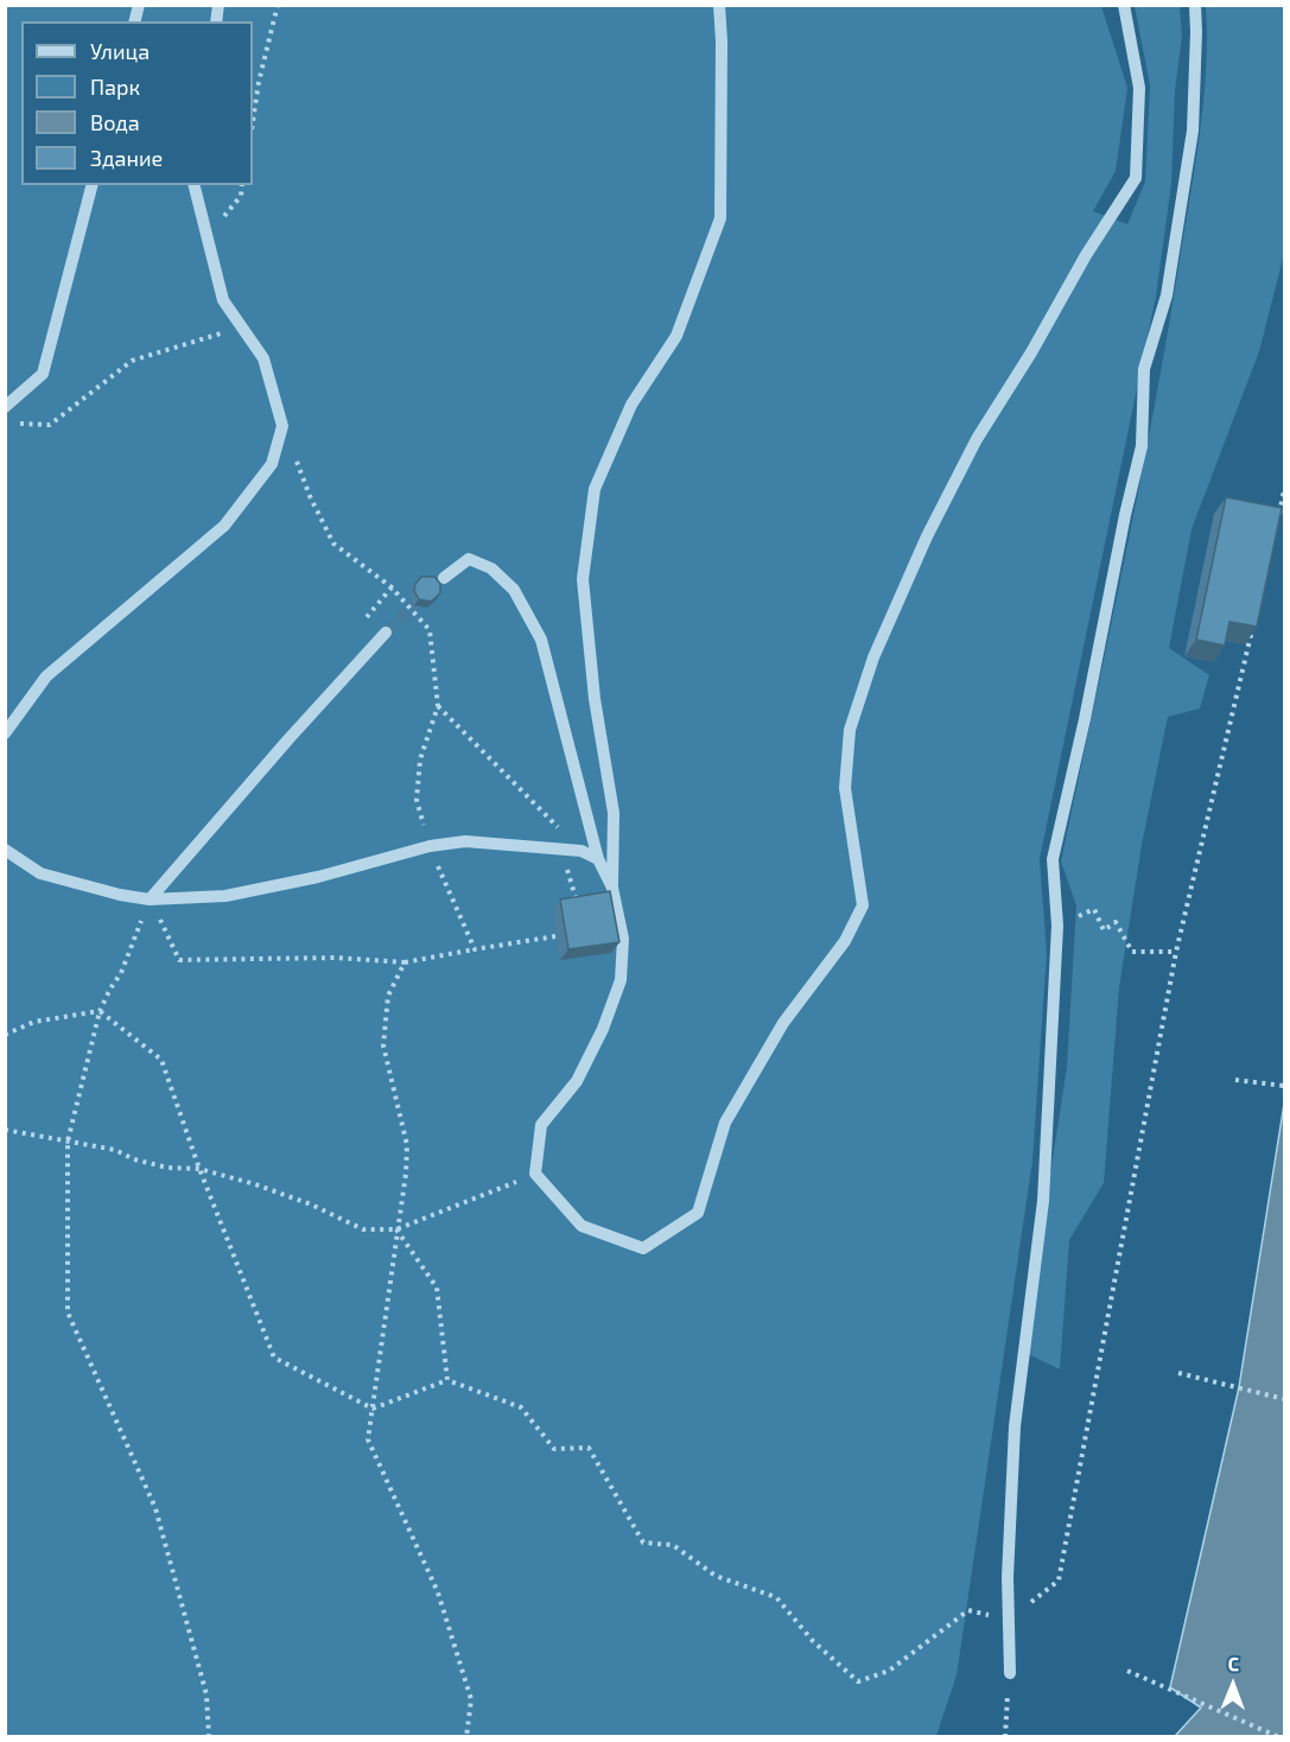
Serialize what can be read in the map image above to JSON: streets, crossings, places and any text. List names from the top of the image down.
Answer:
{
  "legend": [
    "Улица",
    "Парк",
    "Вода",
    "Здание"
  ],
  "north": "top"
}
